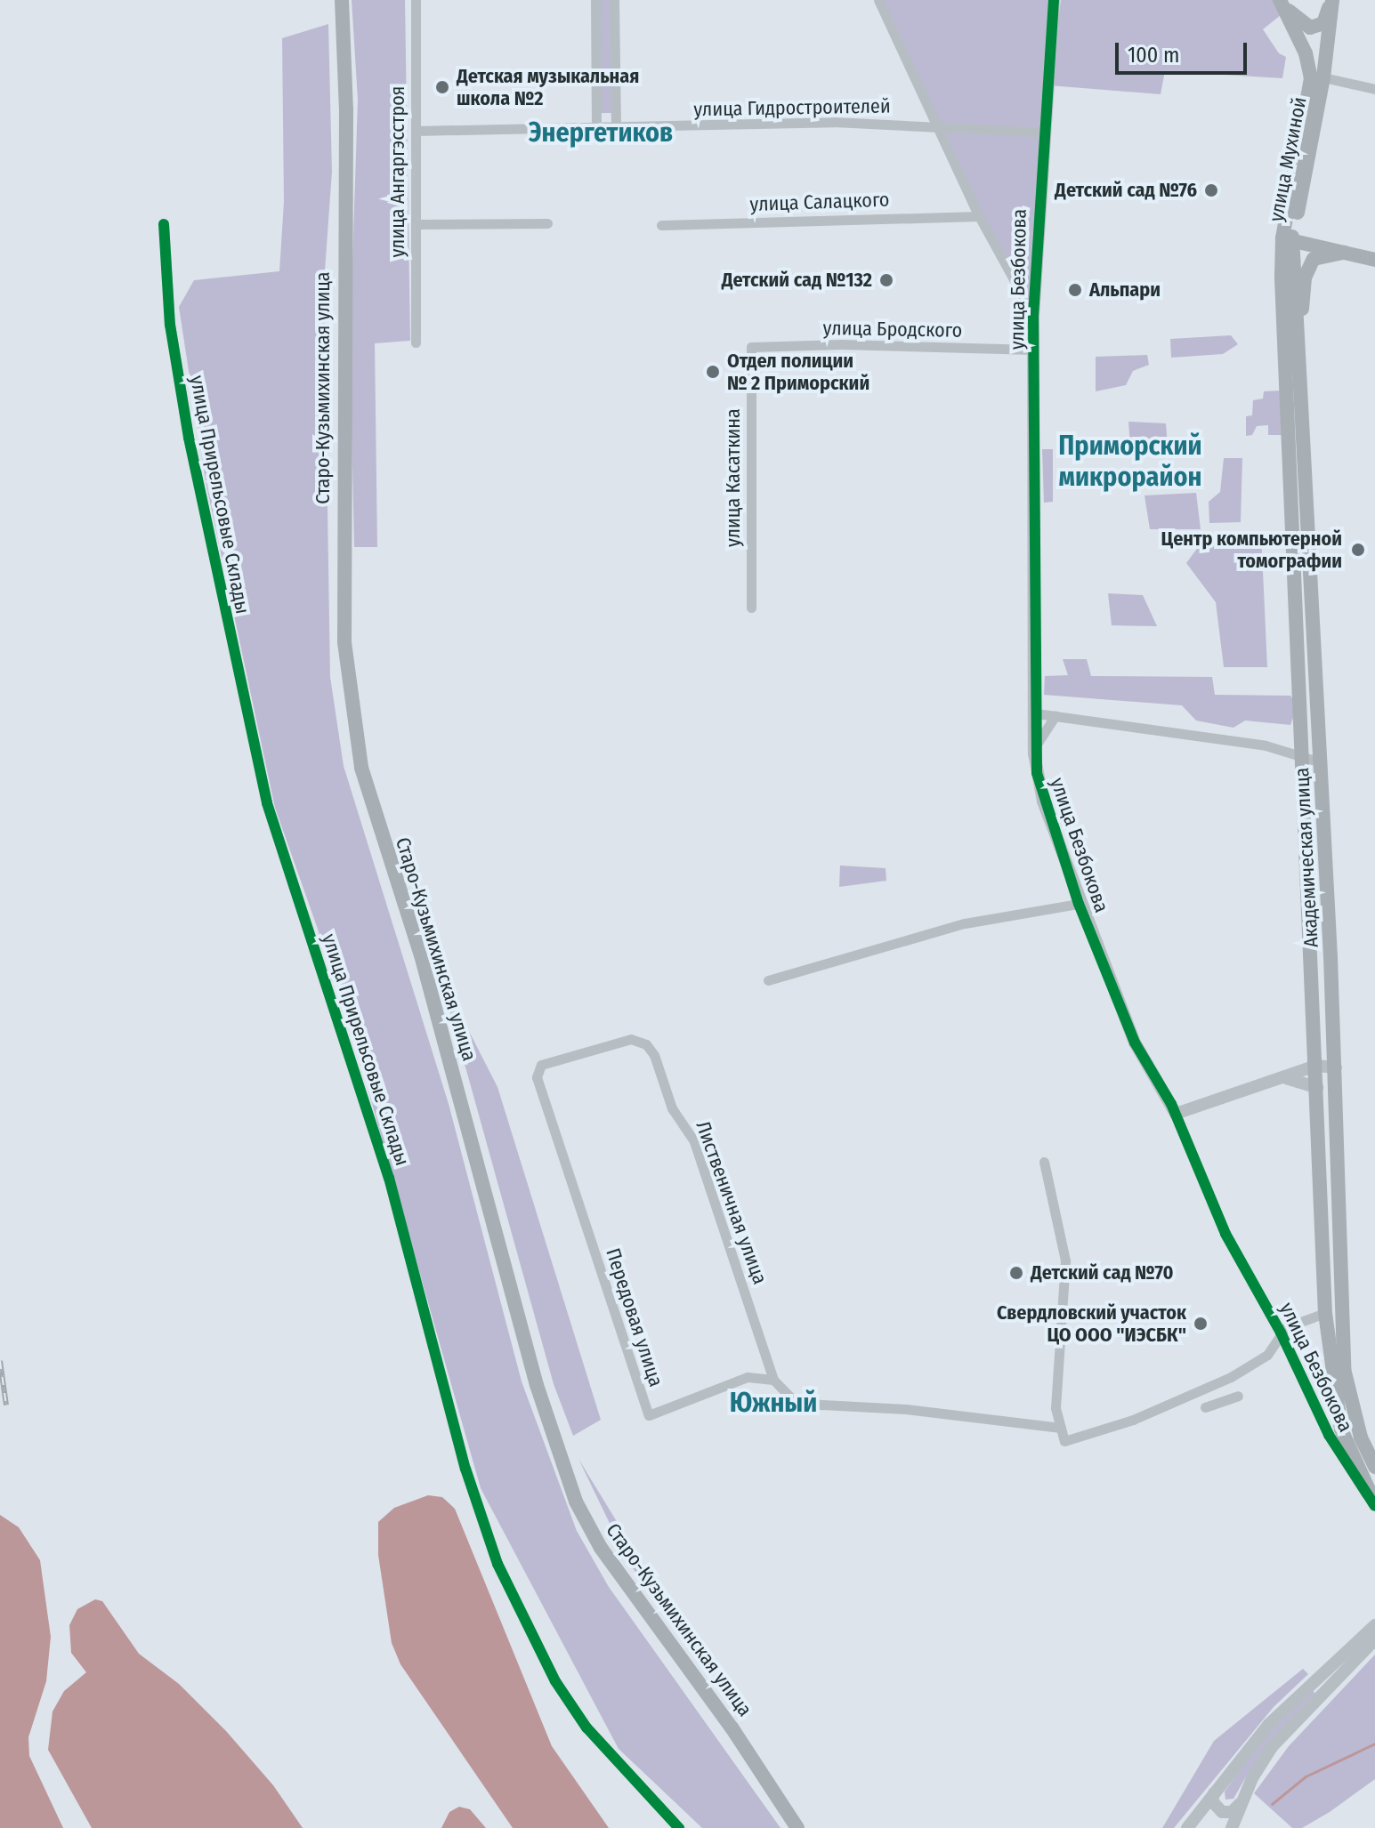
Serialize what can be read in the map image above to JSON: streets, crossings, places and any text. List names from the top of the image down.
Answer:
{
  "streets": {
    "main road": ["улица Мухиной", "Старо-Кузьмихинская улица", "Академическая улица"],
    "street": [
      "улица Гидростроителей",
      "улица Ангаргэсстроя",
      "улица Салацкого",
      "улица Безбокова",
      "улица Бродского",
      "улица Касаткина",
      "улица Прирельсовые Склады",
      "Лиственичная улица",
      "Передовая улица"
    ]
  },
  "crossings": [
    ["улица Гидростроителей", "улица Ангаргэсстроя"],
    ["улица Гидростроителей", "улица Безбокова"],
    ["улица Мухиной", "Академическая улица"],
    ["улица Салацкого", "улица Безбокова"],
    ["улица Безбокова", "улица Бродского"],
    ["улица Бродского", "улица Касаткина"],
    ["Лиственичная улица", "Передовая улица"]
  ],
  "districts": ["Энергетиков", "Приморский микрорайон", "Южный"],
  "places": [
    "Детская музыкальная школа №2",
    "Детский сад №76",
    "Детский сад №132",
    "Альпари",
    "Отдел полиции № 2 Приморский",
    "Центр компьютерной томографии",
    "Детский сад №70",
    "Свердловский участок ЦО ООО \"ИЭСБК\""
  ],
  "scale_bar": "100 m"
}
